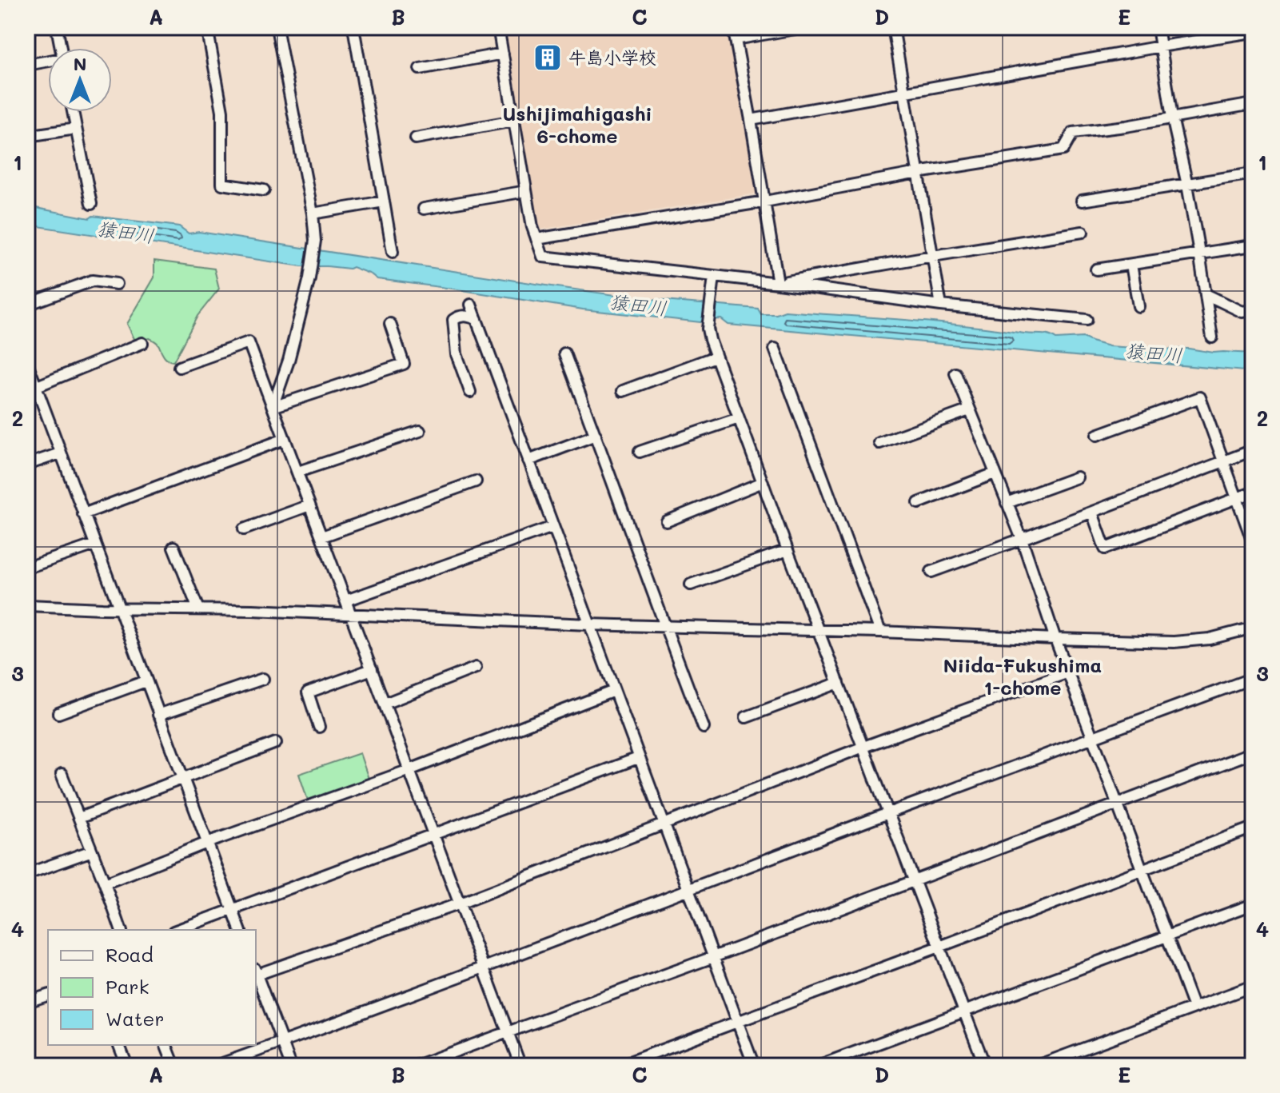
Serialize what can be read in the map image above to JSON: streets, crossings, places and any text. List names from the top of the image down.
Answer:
{
  "districts": ["Ushijimahigashi 6-chome", "Niida-Fukushima 1-chome"],
  "water": ["猿田川"],
  "places": {
    "building": ["牛島小学校"]
  },
  "legend": ["Road", "Park", "Water"],
  "north": "top",
  "grid": {
    "columns": [
      "A",
      "B",
      "C",
      "D",
      "E"
    ],
    "rows": [
      "1",
      "2",
      "3",
      "4"
    ]
  }
}
